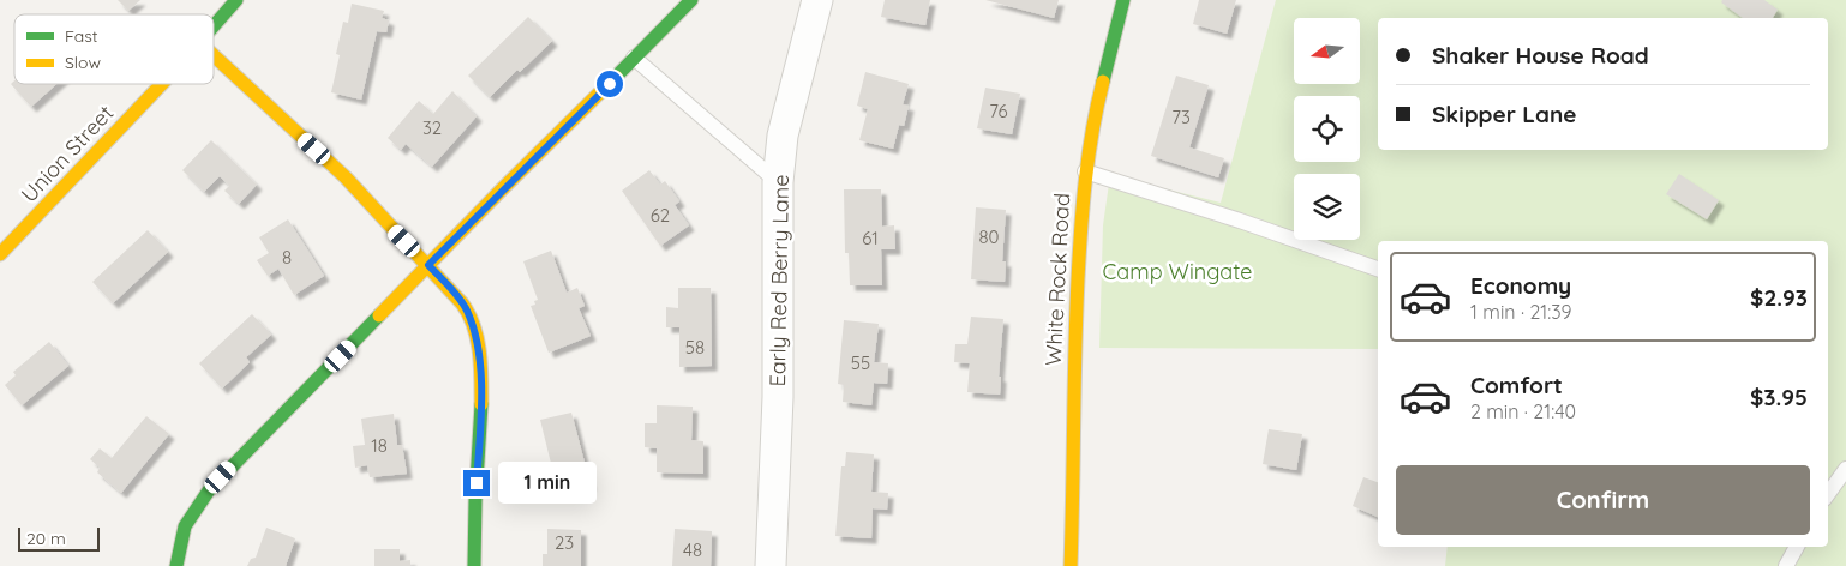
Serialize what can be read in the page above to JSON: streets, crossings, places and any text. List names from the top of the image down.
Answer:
{
  "streets": {
    "street": ["Union Street", "White Rock Road", "Early Red Berry Lane"]
  },
  "parks": ["Camp Wingate"],
  "house_numbers": [
    "76",
    "73",
    "32",
    "62",
    "80",
    "61",
    "8",
    "58",
    "55",
    "18",
    "23",
    "48"
  ],
  "legend": ["Fast", "Slow"],
  "scale_bar": "20 m",
  "north": "left",
  "page": {
    "banner": ["Shaker House Road", "Skipper Lane"],
    "list": [
      {
        "name": "Economy",
        "note": "1 min · 21:39",
        "value": "$2.93"
      },
      {
        "name": "Comfort",
        "note": "2 min · 21:40",
        "value": "$3.95"
      }
    ],
    "buttons": "Confirm",
    "bubble": "1 min",
    "scale": "20 m"
  }
}
